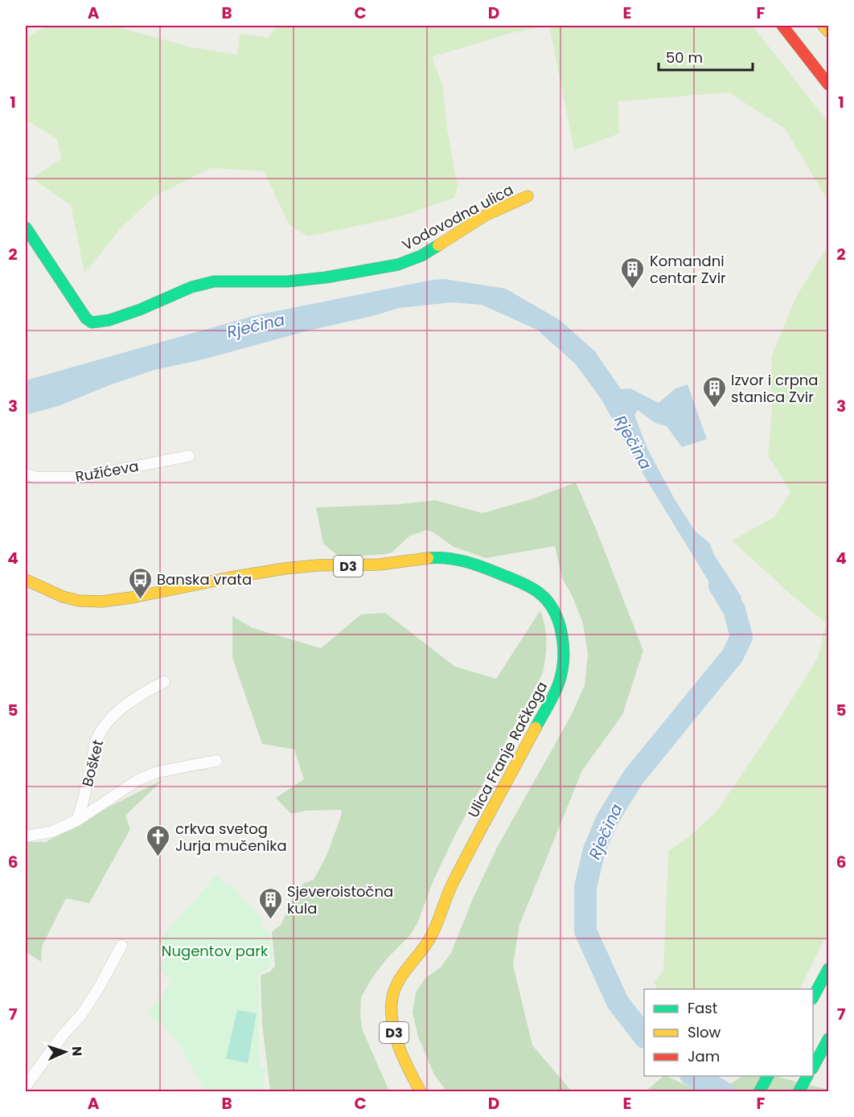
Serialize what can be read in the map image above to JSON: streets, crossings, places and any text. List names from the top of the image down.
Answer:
{
  "streets": {
    "main road": ["Vodovodna ulica", "D3", "Ulica Franje Račkoga"],
    "street": ["Ružićeva", "Bošket"]
  },
  "water": ["Rječina"],
  "parks": ["Nugentov park"],
  "places": {
    "building": ["Komandni centar Zvir", "Izvor i crpna stanica Zvir", "Sjeveroistočna kula"],
    "bus stop": ["Banska vrata"],
    "church": ["crkva svetog Jurja mučenika"]
  },
  "legend": ["Fast", "Slow", "Jam"],
  "scale_bar": "50 m",
  "north": "right",
  "grid": {
    "columns": [
      "A",
      "B",
      "C",
      "D",
      "E",
      "F"
    ],
    "rows": [
      "1",
      "2",
      "3",
      "4",
      "5",
      "6",
      "7"
    ]
  }
}
